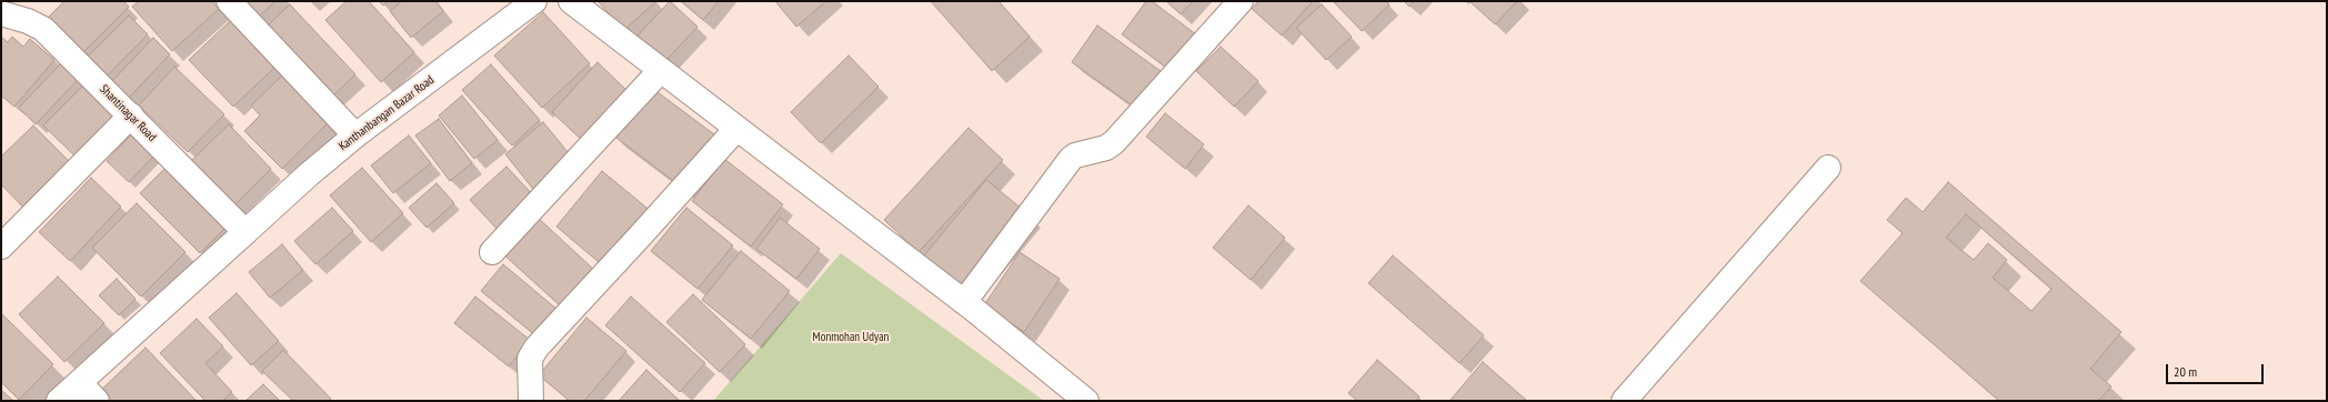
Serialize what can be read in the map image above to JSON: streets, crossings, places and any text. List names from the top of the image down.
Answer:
{
  "streets": {
    "street": ["Shantinagar Road", "Kanthanbangan Bazar Road"]
  },
  "crossings": [
    ["Shantinagar Road", "Kanthanbangan Bazar Road"]
  ],
  "parks": ["Monmohan Udyan"],
  "scale_bar": "20 m"
}
